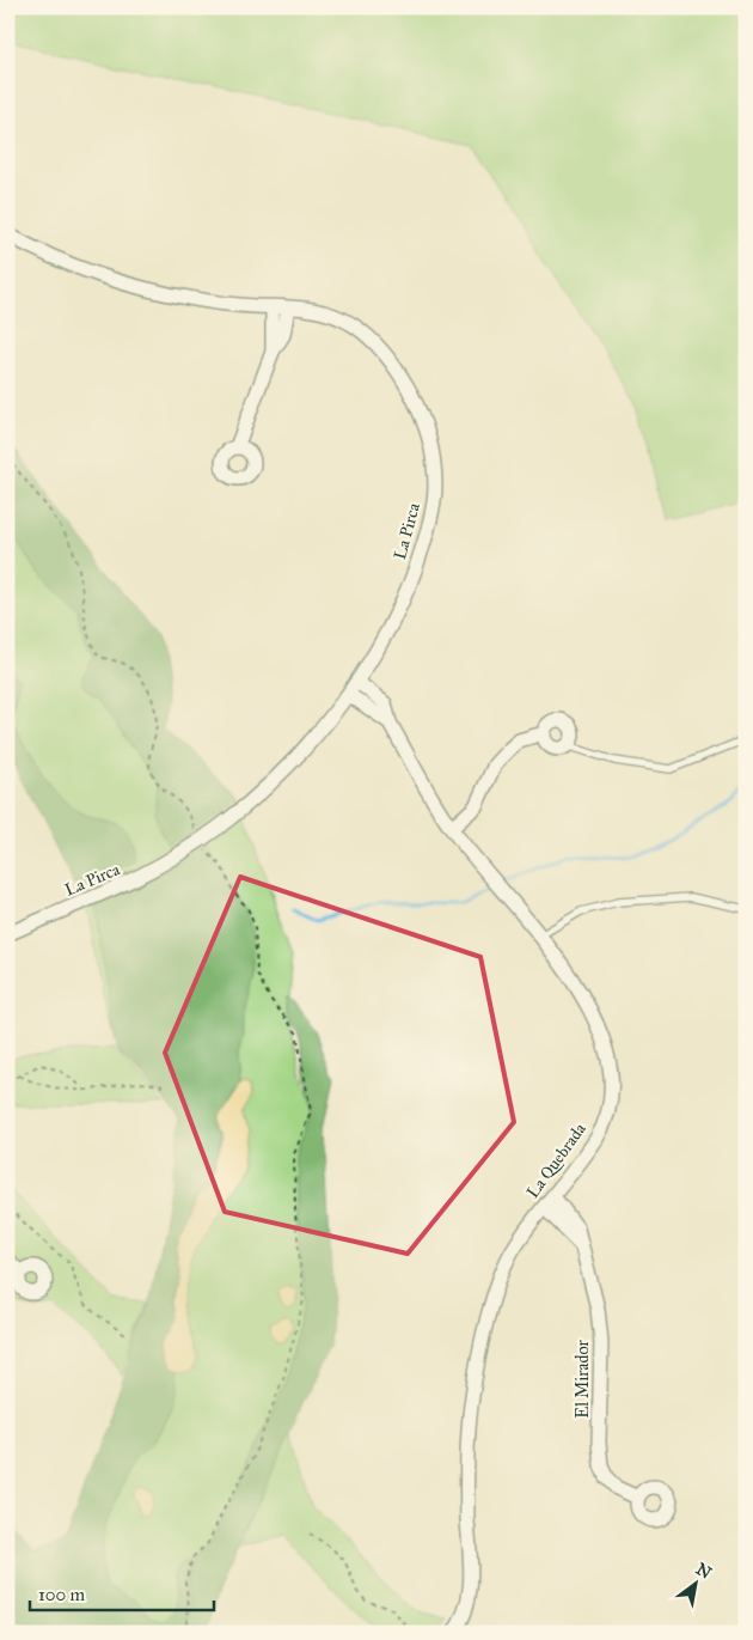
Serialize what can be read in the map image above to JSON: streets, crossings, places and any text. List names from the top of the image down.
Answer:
{
  "streets": {
    "street": ["La Pirca", "La Quebrada", "El Mirador"]
  },
  "crossings": [
    ["La Pirca", "La Quebrada"],
    ["La Quebrada", "El Mirador"]
  ],
  "scale_bar": "100 m",
  "north": "top right"
}
